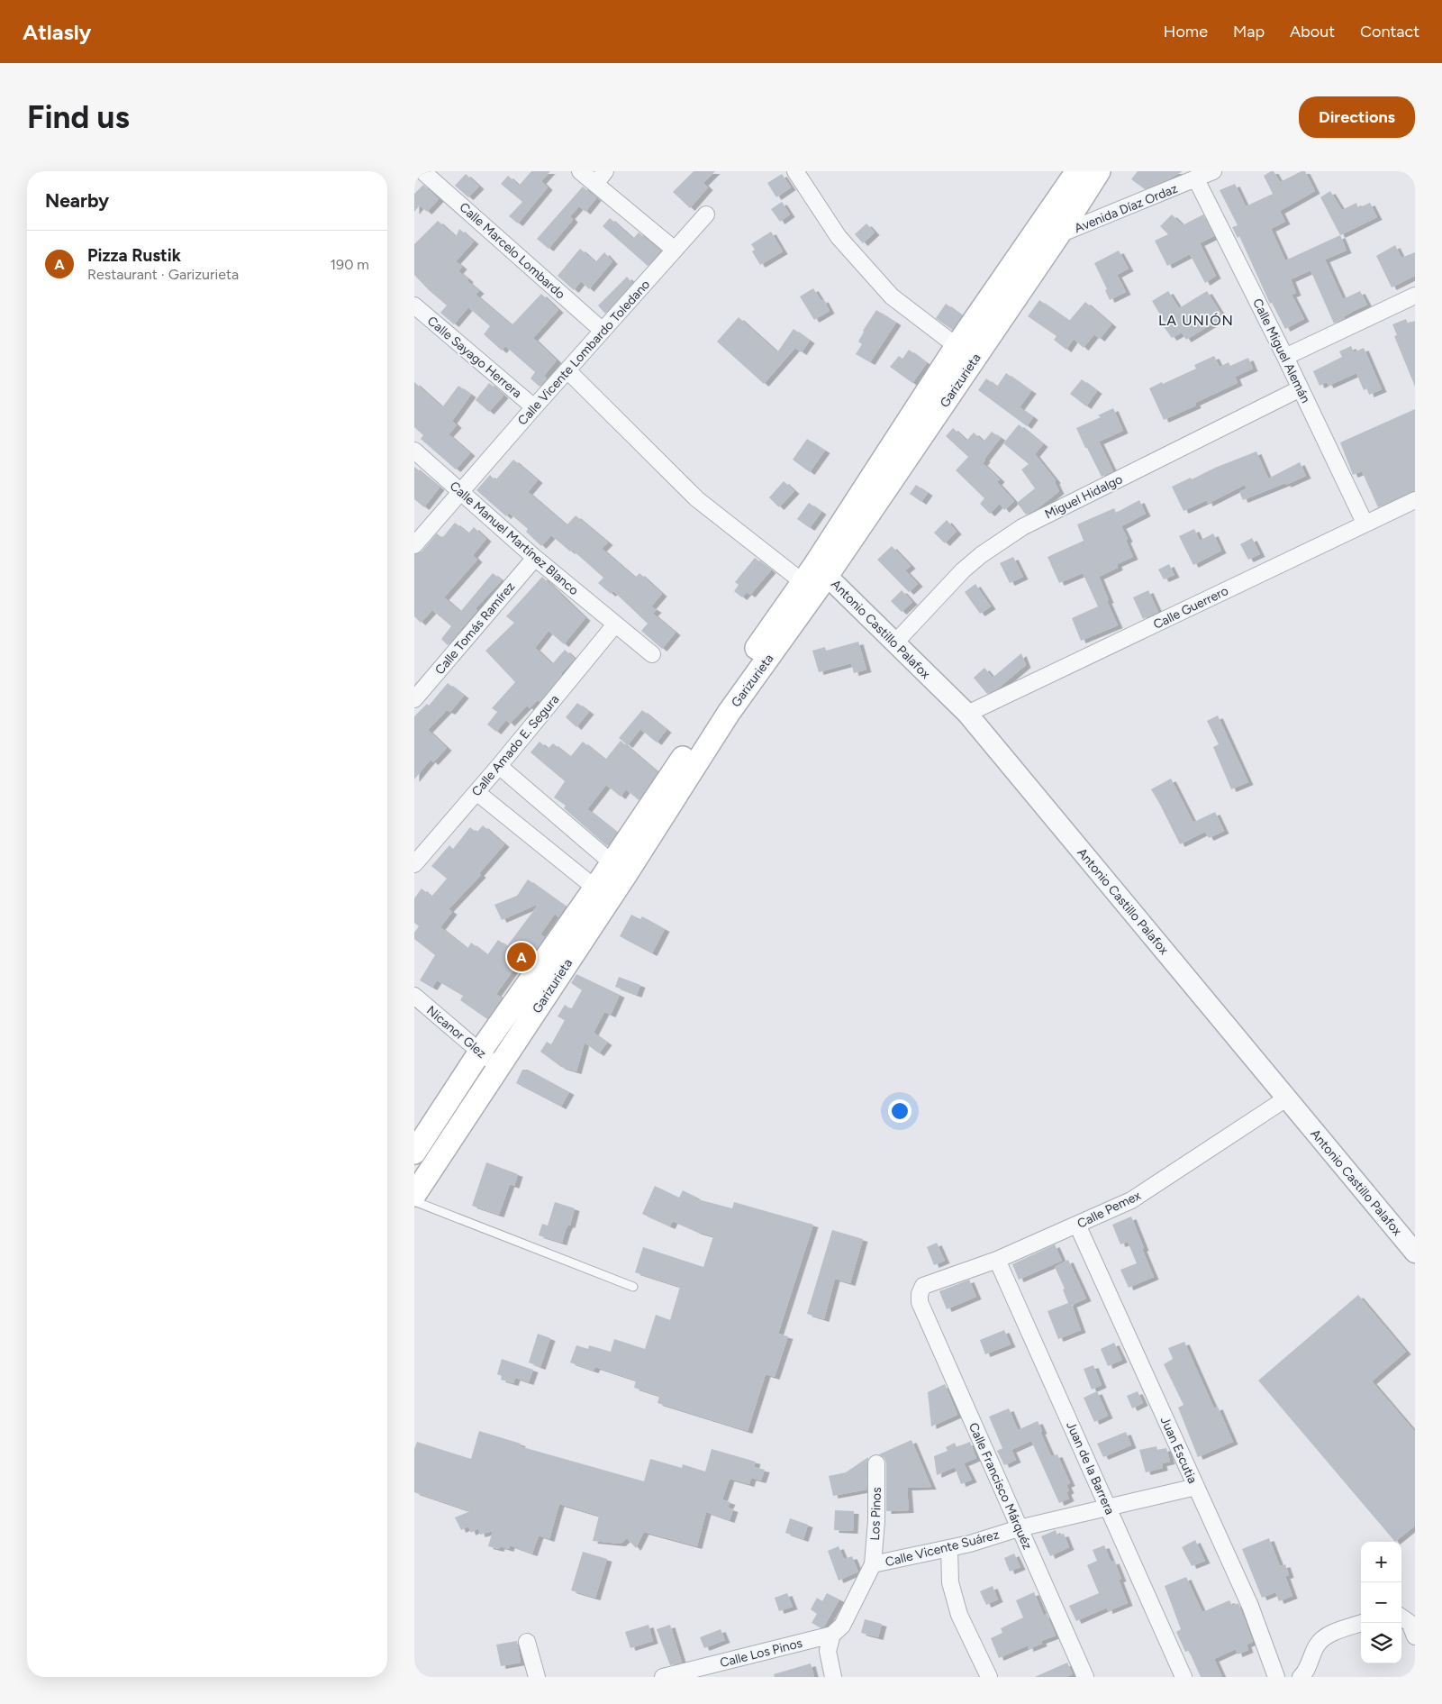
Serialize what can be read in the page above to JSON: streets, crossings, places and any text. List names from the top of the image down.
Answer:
{
  "streets": {
    "main road": ["Garizurieta"],
    "street": [
      "Avenida Díaz Ordaz",
      "Calle Marcelo Lombardo",
      "Calle Miguel Alemán",
      "Calle Vicente Lombardo Toledano",
      "Calle Sayago Herrera",
      "Miguel Hidalgo",
      "Calle Manuel Martínez Blanco",
      "Calle Guerrero",
      "Calle Tomás Ramírez",
      "Antonio Castillo Palafox",
      "Calle Amado E. Segura",
      "Nicanor Glez",
      "Calle Pemex",
      "Juan Escutia",
      "Juan de la Barrera",
      "Calle Francisco Márquéz",
      "Los Pinos",
      "Calle Vicente Suárez",
      "Calle Los Pinos"
    ]
  },
  "crossings": [
    ["Avenida Díaz Ordaz", "Calle Miguel Alemán"],
    ["Avenida Díaz Ordaz", "Garizurieta"],
    ["Calle Marcelo Lombardo", "Calle Vicente Lombardo Toledano"],
    ["Calle Miguel Alemán", "Miguel Hidalgo"],
    ["Calle Miguel Alemán", "Calle Guerrero"],
    ["Calle Vicente Lombardo Toledano", "Calle Sayago Herrera"],
    ["Calle Vicente Lombardo Toledano", "Calle Manuel Martínez Blanco"],
    ["Garizurieta", "Antonio Castillo Palafox"],
    ["Garizurieta", "Nicanor Glez"],
    ["Miguel Hidalgo", "Antonio Castillo Palafox"],
    ["Calle Manuel Martínez Blanco", "Calle Tomás Ramírez"],
    ["Calle Manuel Martínez Blanco", "Calle Amado E. Segura"],
    ["Calle Guerrero", "Antonio Castillo Palafox"],
    ["Antonio Castillo Palafox", "Calle Pemex"],
    ["Calle Pemex", "Juan Escutia"],
    ["Calle Pemex", "Juan de la Barrera"],
    ["Calle Pemex", "Calle Francisco Márquéz"],
    ["Juan Escutia", "Calle Vicente Suárez"],
    ["Juan de la Barrera", "Calle Vicente Suárez"],
    ["Calle Francisco Márquéz", "Calle Vicente Suárez"],
    ["Los Pinos", "Calle Vicente Suárez"],
    ["Los Pinos", "Calle Los Pinos"]
  ],
  "districts": ["LA UNIÓN"],
  "page": {
    "header": "Atlasly",
    "nav": [
      "Home",
      "Map",
      "About",
      "Contact"
    ],
    "buttons": "Directions",
    "title": "Find us",
    "heading": "Nearby",
    "list": [
      {
        "mark": "A",
        "name": "Pizza Rustik",
        "note": "Restaurant · Garizurieta",
        "value": "190 m"
      }
    ],
    "pins": "A",
    "map_buttons": ["+", "−"]
  }
}
